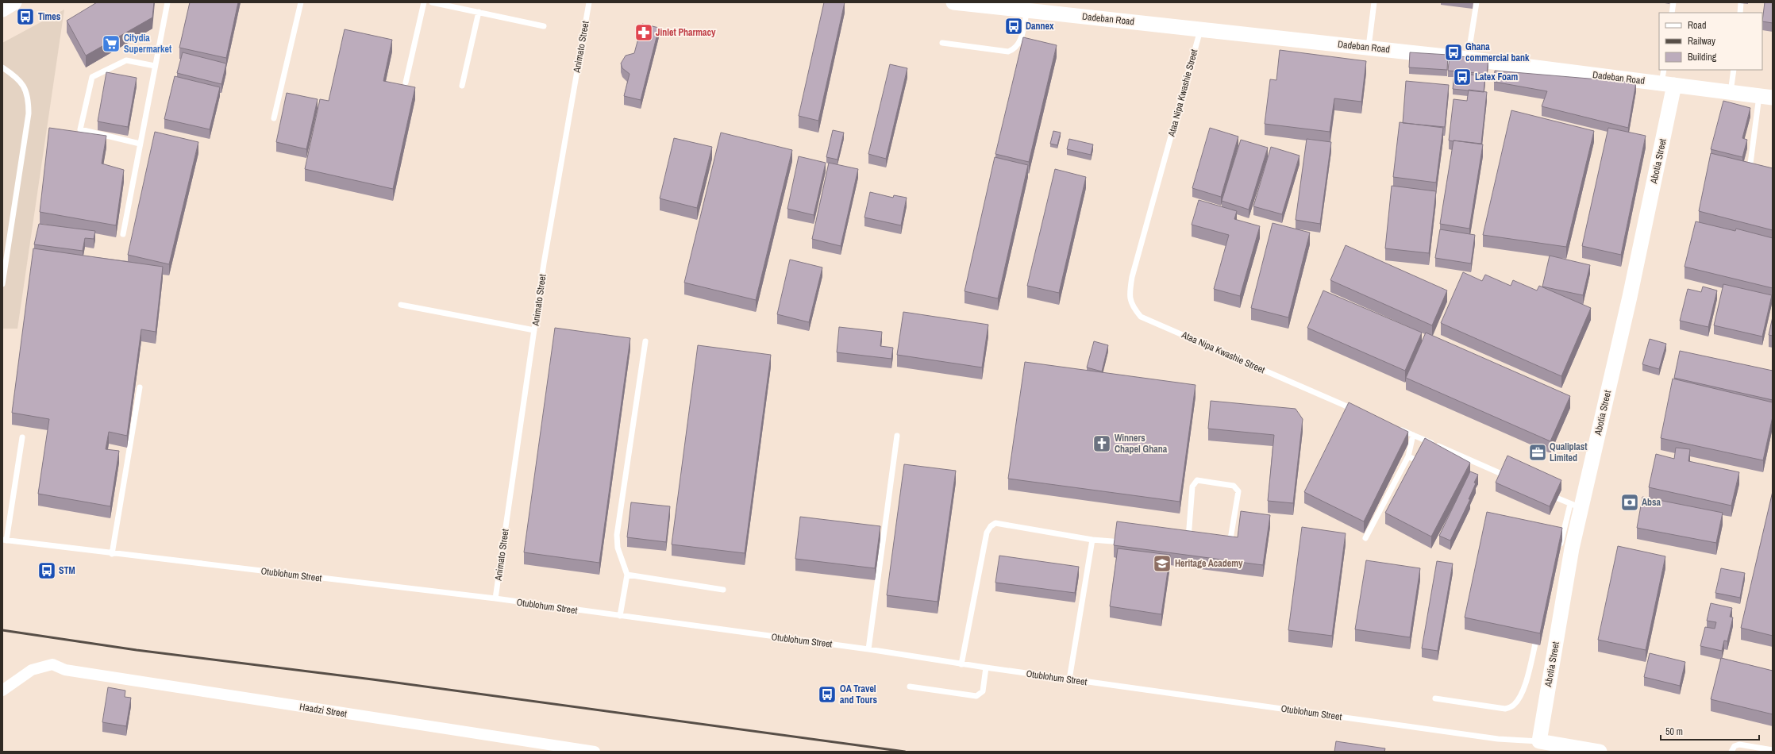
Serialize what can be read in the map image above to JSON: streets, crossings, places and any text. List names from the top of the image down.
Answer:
{
  "streets": {
    "street": [
      "Dadeban Road",
      "Abotia Street",
      "Otublohum Street",
      "Haadzi Street"
    ],
    "lane": ["Animato Street", "Ataa Nipa Kwashie Street"]
  },
  "crossings": [
    ["Dadeban Road", "Ataa Nipa Kwashie Street"],
    ["Dadeban Road", "Abotia Street"],
    ["Animato Street", "Otublohum Street"],
    ["Abotia Street", "Otublohum Street"]
  ],
  "places": {
    "bus stop": [
      "Times",
      "Dannex",
      "Ghana commercial bank",
      "Latex Foam",
      "STM",
      "OA Travel and Tours"
    ],
    "pharmacy": ["Jinlet Pharmacy"],
    "supermarket": ["Citydia Supermarket"],
    "church": ["Winners Chapel Ghana"],
    "office": ["Qualiplast Limited"],
    "bank": ["Absa"],
    "school or university": ["Heritage Academy"]
  },
  "legend": ["Road", "Railway", "Building"],
  "scale_bar": "50 m"
}
